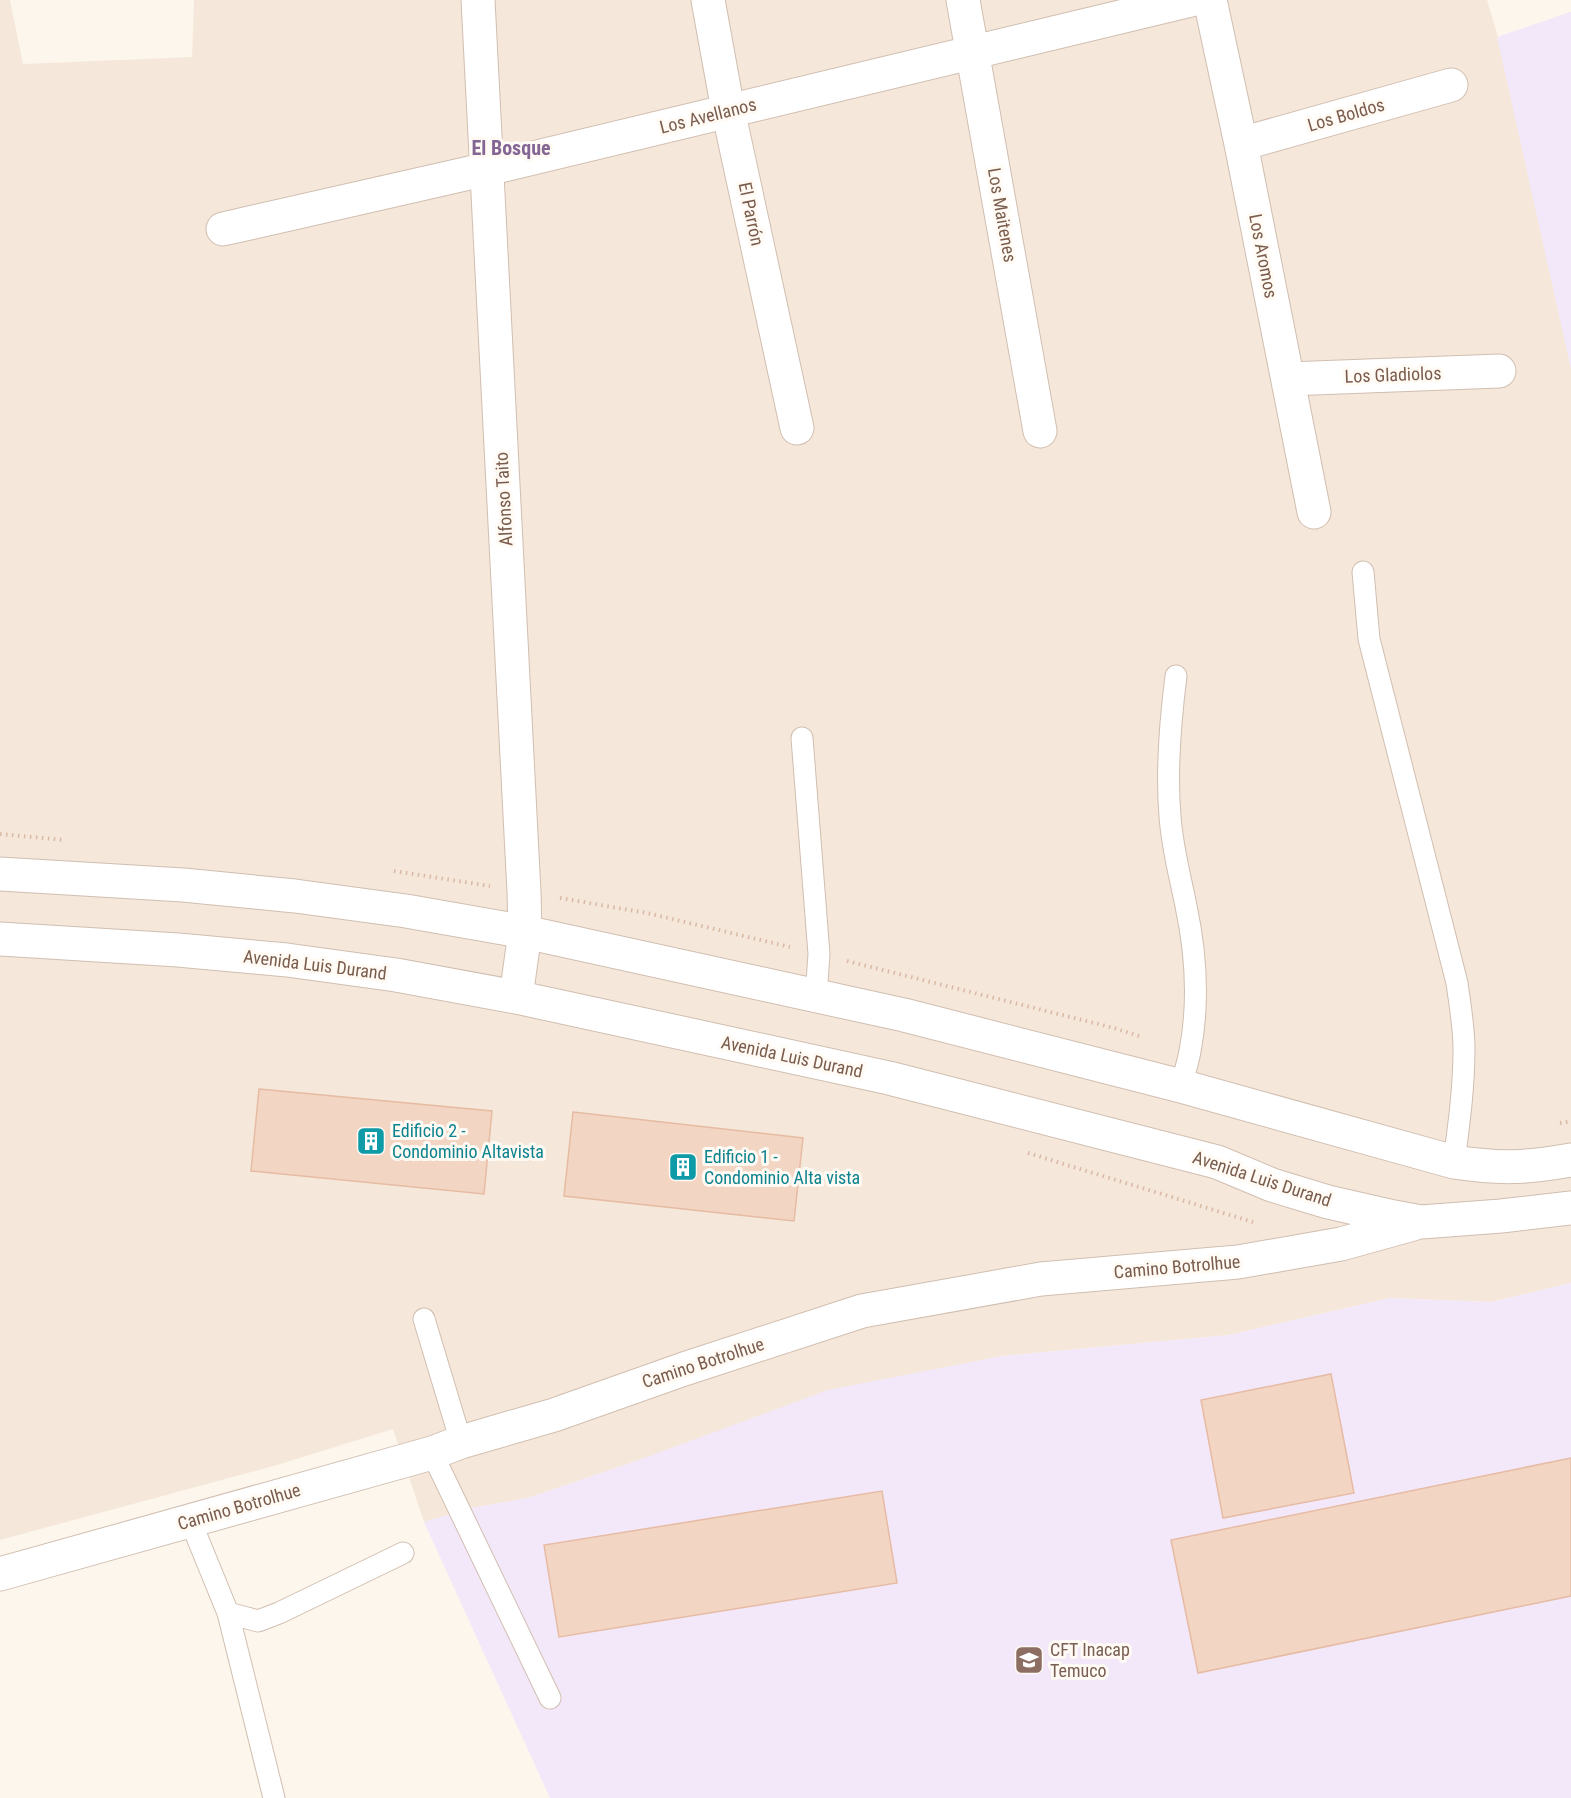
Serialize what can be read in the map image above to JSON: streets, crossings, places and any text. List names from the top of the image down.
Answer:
{
  "streets": {
    "street": [
      "Los Boldos",
      "Los Avellanos",
      "El Parrón",
      "Los Maitenes",
      "Los Aromos",
      "Los Gladiolos",
      "Alfonso Taito",
      "Avenida Luis Durand",
      "Camino Botrolhue"
    ]
  },
  "crossings": [
    ["Los Boldos", "Los Aromos"],
    ["Los Avellanos", "El Parrón"],
    ["Los Avellanos", "Los Maitenes"],
    ["Los Avellanos", "Alfonso Taito"],
    ["Los Aromos", "Los Gladiolos"],
    ["Alfonso Taito", "Avenida Luis Durand"],
    ["Avenida Luis Durand", "Camino Botrolhue"]
  ],
  "districts": ["El Bosque"],
  "places": {
    "building": ["Edificio 2 - Condominio Altavista", "Edificio 1 - Condominio Alta vista"],
    "school or university": ["CFT Inacap Temuco"]
  }
}
